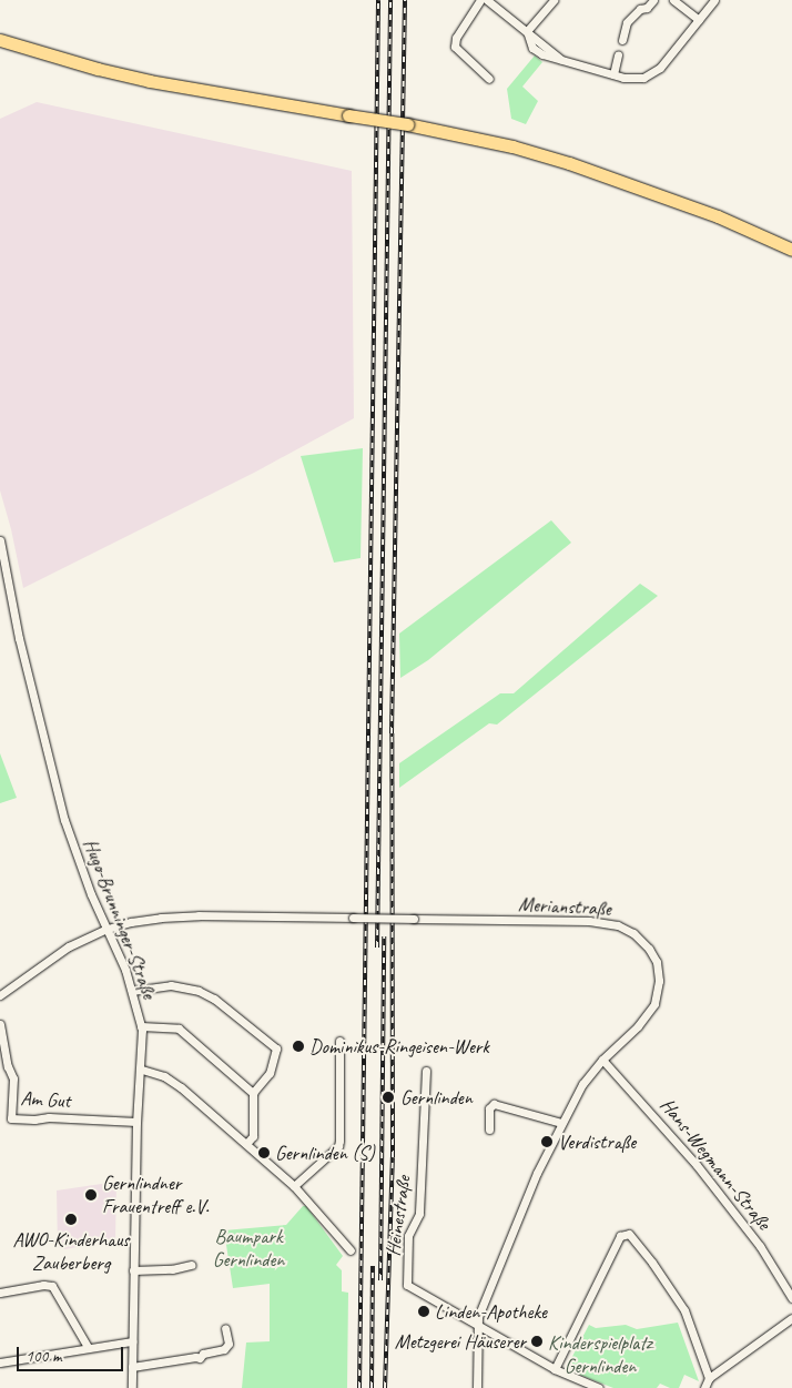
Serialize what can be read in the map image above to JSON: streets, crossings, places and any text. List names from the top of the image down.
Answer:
{
  "streets": {
    "street": [
      "Merianstraße",
      "Hugo-Brunninger-Straße",
      "Am Gut",
      "Hans-Wegmann-Straße",
      "Heinestraße"
    ]
  },
  "crossings": [
    ["Merianstraße", "Hugo-Brunninger-Straße"],
    ["Merianstraße", "Hans-Wegmann-Straße"],
    ["Merianstraße", "Heinestraße"],
    ["Hugo-Brunninger-Straße", "Am Gut"]
  ],
  "parks": ["Baumpark Gernlinden", "Kinderspielplatz Gernlinden"],
  "places": [
    "Dominikus-Ringeisen-Werk",
    "Gernlinden",
    "Verdistraße",
    "Gernlinden (S)",
    "Gernlindner Frauentreff e.V.",
    "AWO-Kinderhaus Zauberberg",
    "Linden-Apotheke",
    "Metzgerei Häuserer"
  ],
  "scale_bar": "100 m"
}
